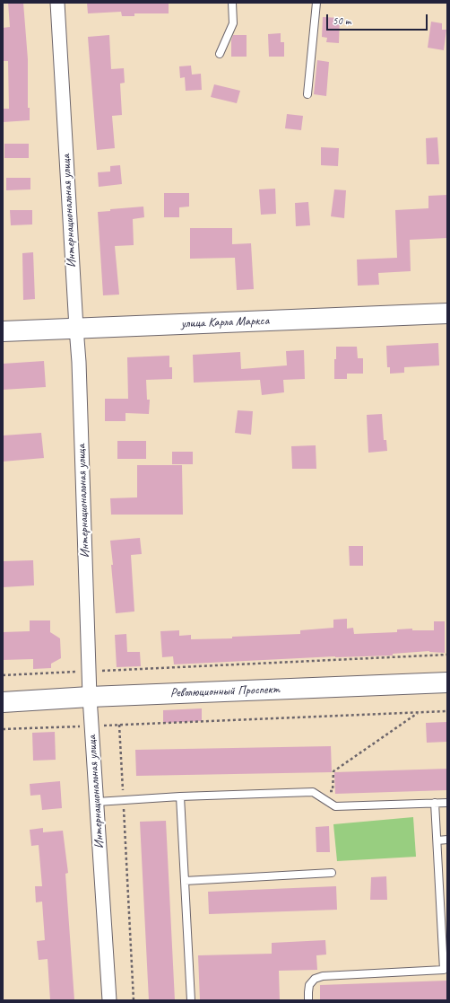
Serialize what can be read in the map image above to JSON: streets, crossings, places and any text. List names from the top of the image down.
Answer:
{
  "streets": {
    "street": ["Интернациональная улица", "улица Карла Маркса", "Революционный Проспект"]
  },
  "crossings": [
    ["Интернациональная улица", "улица Карла Маркса"],
    ["Интернациональная улица", "Революционный Проспект"]
  ],
  "scale_bar": "50 m"
}
